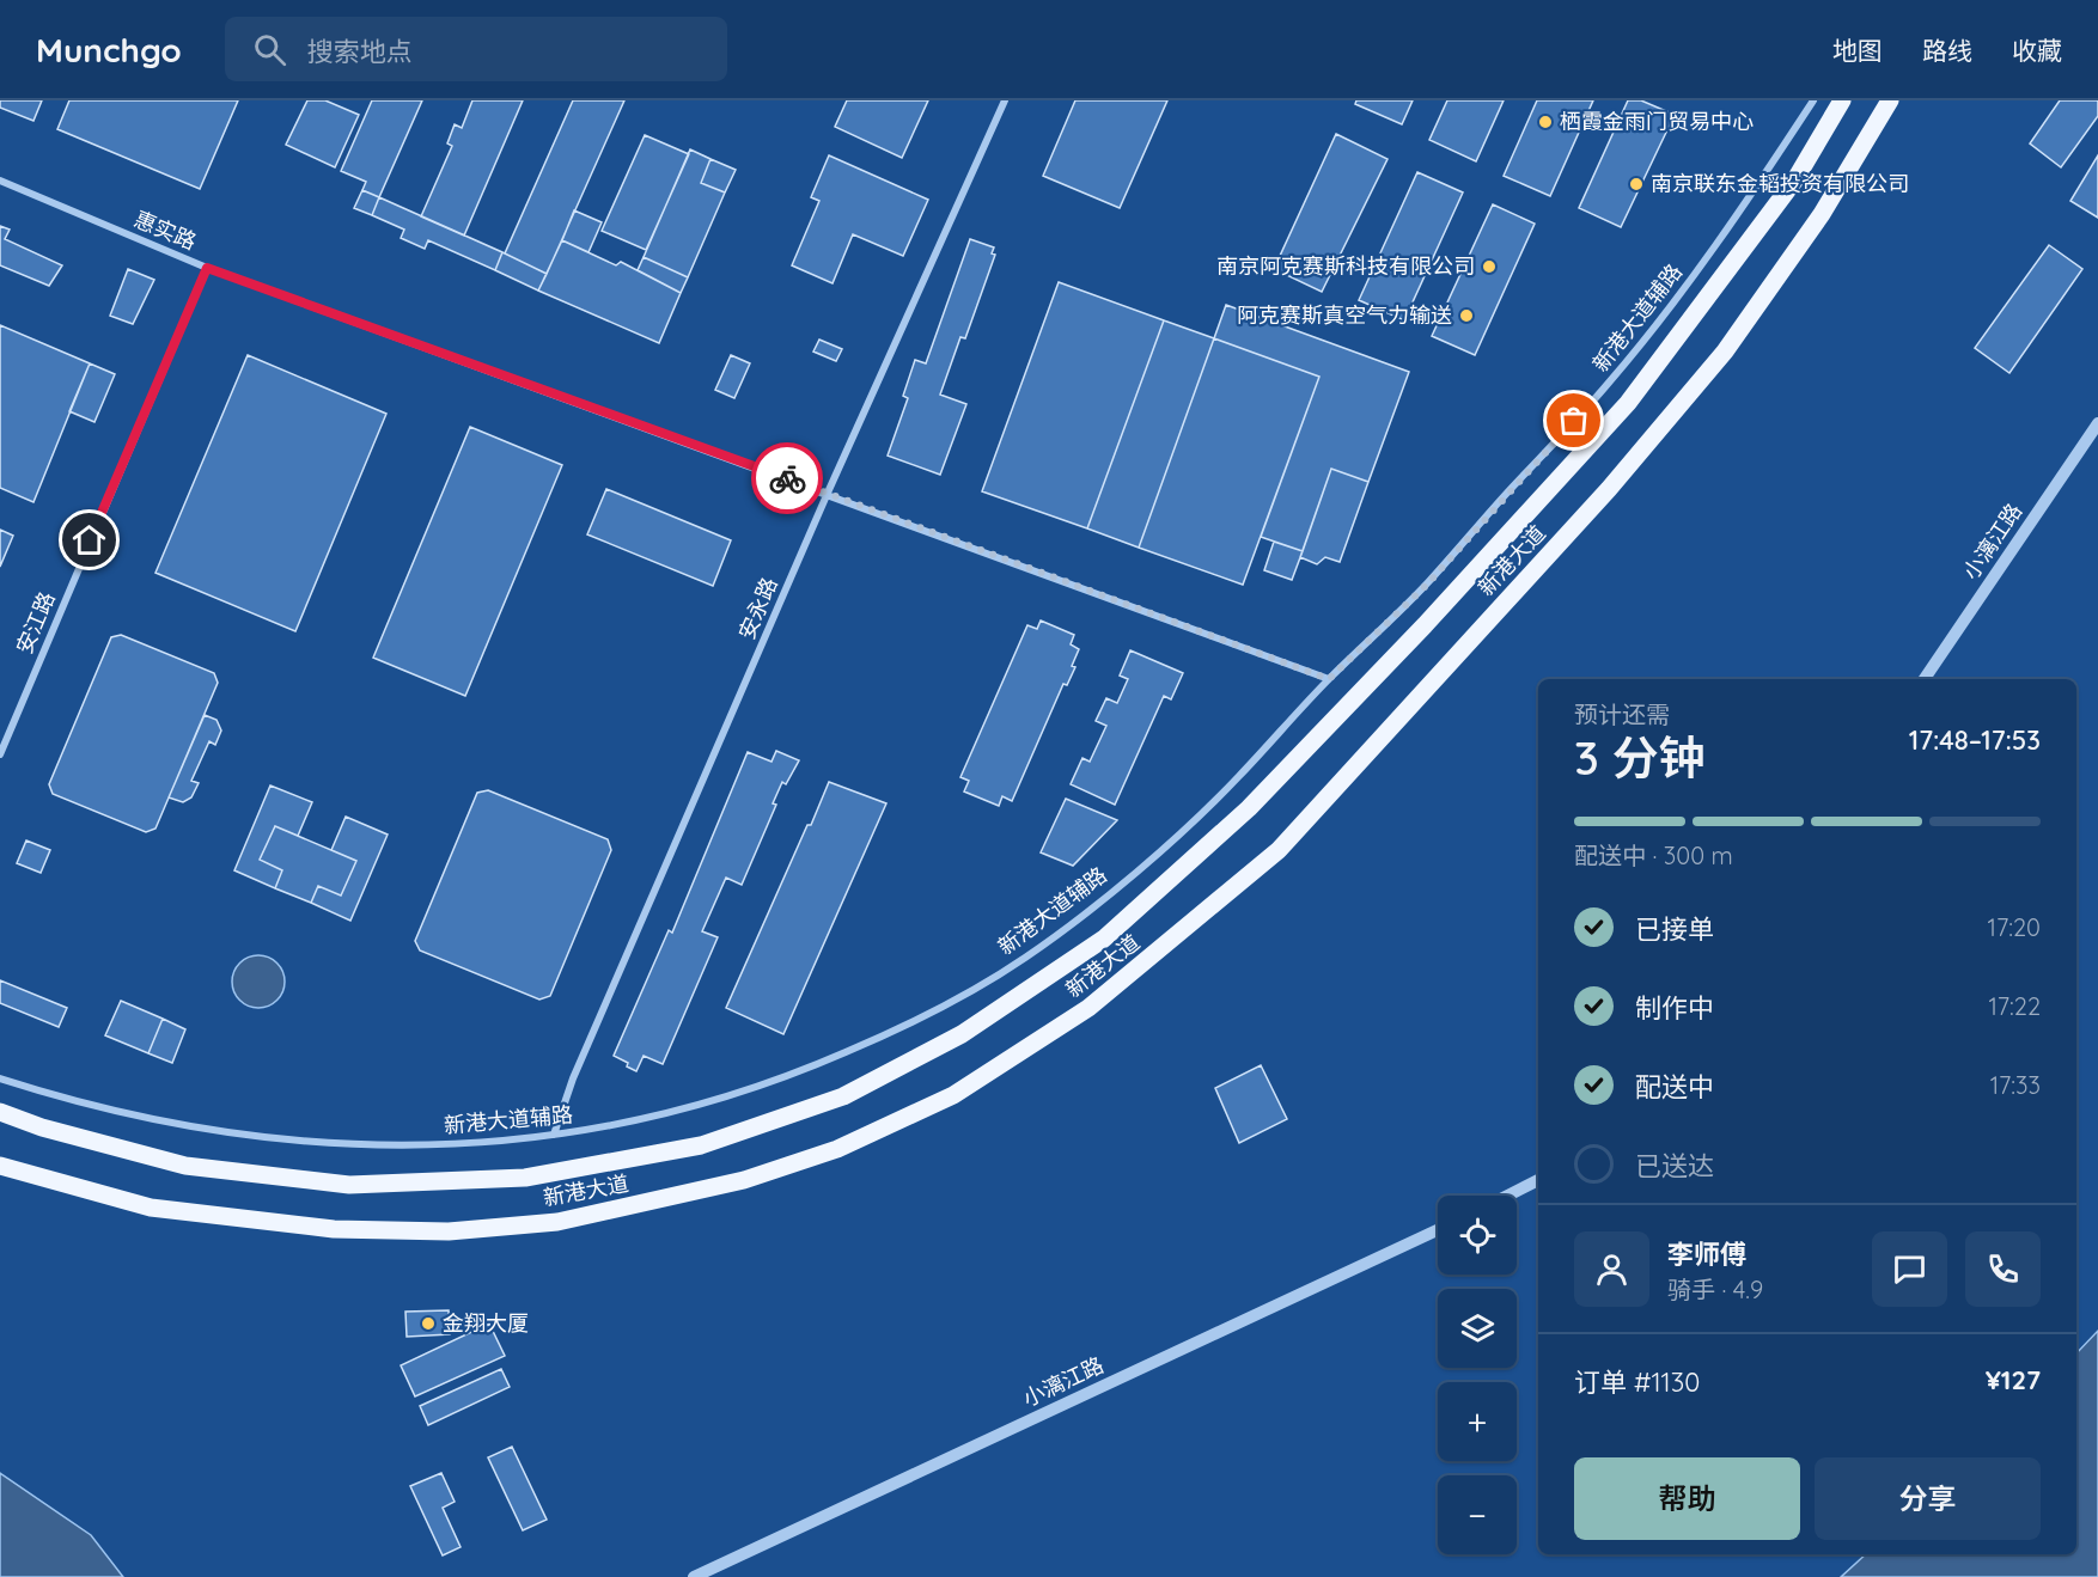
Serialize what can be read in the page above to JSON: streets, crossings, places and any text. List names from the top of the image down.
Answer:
{
  "streets": {
    "main road": ["新港大道"],
    "street": [
      "惠实路",
      "新港大道辅路",
      "小漓江路",
      "安永路",
      "安江路"
    ]
  },
  "crossings": [
    ["惠实路", "新港大道辅路"],
    ["惠实路", "安永路"],
    ["惠实路", "安江路"],
    ["新港大道辅路", "安永路"]
  ],
  "places": [
    "栖霞金雨门贸易中心",
    "南京联东金韬投资有限公司",
    "南京阿克赛斯科技有限公司",
    "阿克赛斯真空气力输送",
    "金翔大厦"
  ],
  "page": {
    "header": "Munchgo",
    "search": "搜索地点",
    "nav": ["地图", "路线", "收藏"],
    "heading": ["3 分钟", "预计还需", "17:48–17:53"],
    "panel": [
      "李师傅",
      "骑手 · 4.9",
      "订单 #1130",
      "¥127"
    ],
    "bar": "配送中 · 300 m",
    "list": [
      ["已接单", "17:20"],
      ["制作中", "17:22"],
      ["配送中", "17:33"],
      "已送达"
    ],
    "map_buttons": ["+", "−"],
    "buttons": ["帮助", "分享"]
  }
}
